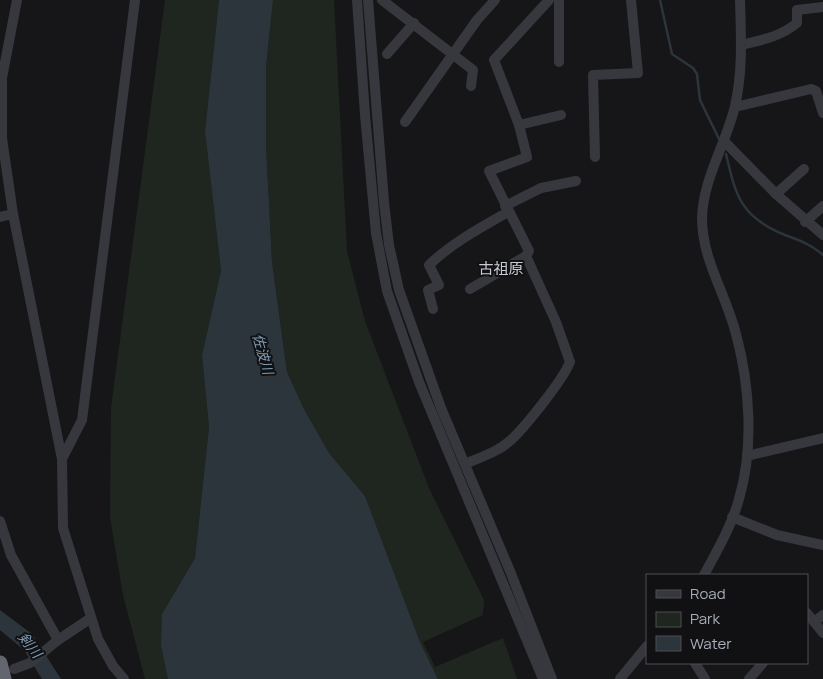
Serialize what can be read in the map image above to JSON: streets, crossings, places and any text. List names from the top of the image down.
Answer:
{
  "districts": ["古祖原"],
  "water": ["佐波川", "剣川"],
  "legend": ["Road", "Park", "Water"]
}
